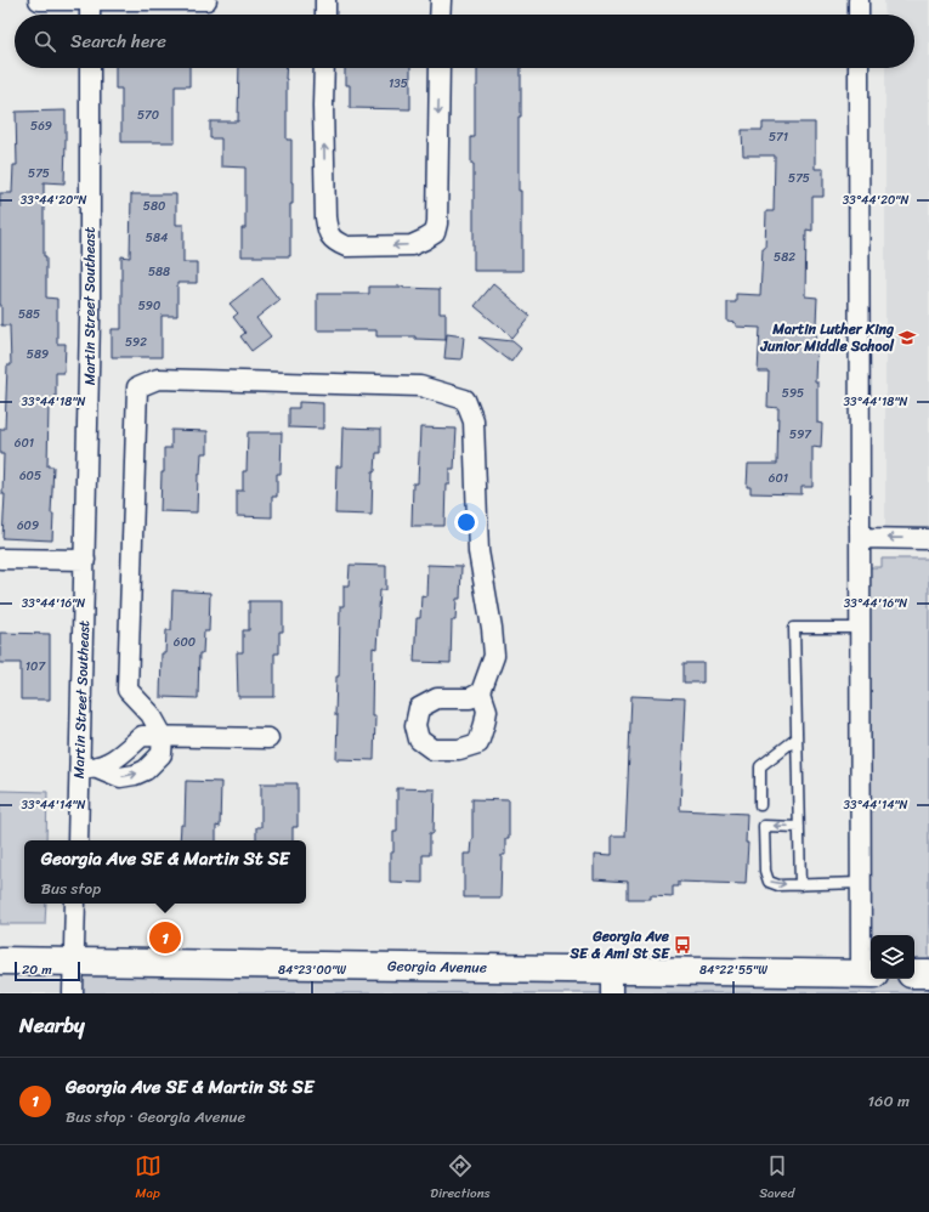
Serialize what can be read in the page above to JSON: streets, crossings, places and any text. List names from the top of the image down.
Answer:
{
  "streets": {
    "main road": ["Georgia Avenue"],
    "street": ["Martin Street Southeast"]
  },
  "places": {
    "school or university": ["Martin Luther King Junior Middle School"],
    "bus stop": ["Georgia Ave SE & Ami St SE"]
  },
  "house_numbers": [
    "135",
    "570",
    "569",
    "571",
    "575",
    "575",
    "580",
    "584",
    "582",
    "588",
    "590",
    "585",
    "592",
    "589",
    "595",
    "597",
    "601",
    "605",
    "601",
    "609",
    "600",
    "107"
  ],
  "scale_bar": "20 m",
  "page": {
    "search": "Search here",
    "popup": ["Georgia Ave SE & Martin St SE", "Bus stop"],
    "pins": "1",
    "scale": "20 m",
    "heading": "Nearby",
    "list": [
      {
        "mark": "1",
        "name": "Georgia Ave SE & Martin St SE",
        "note": "Bus stop · Georgia Avenue",
        "value": "160 m"
      }
    ],
    "nav": ["Map", "Directions", "Saved"]
  },
  "coordinates": [
    "33°44'20\"N",
    "33°44'18\"N",
    "33°44'16\"N",
    "33°44'14\"N",
    "84°23'00\"W",
    "84°22'55\"W"
  ]
}
